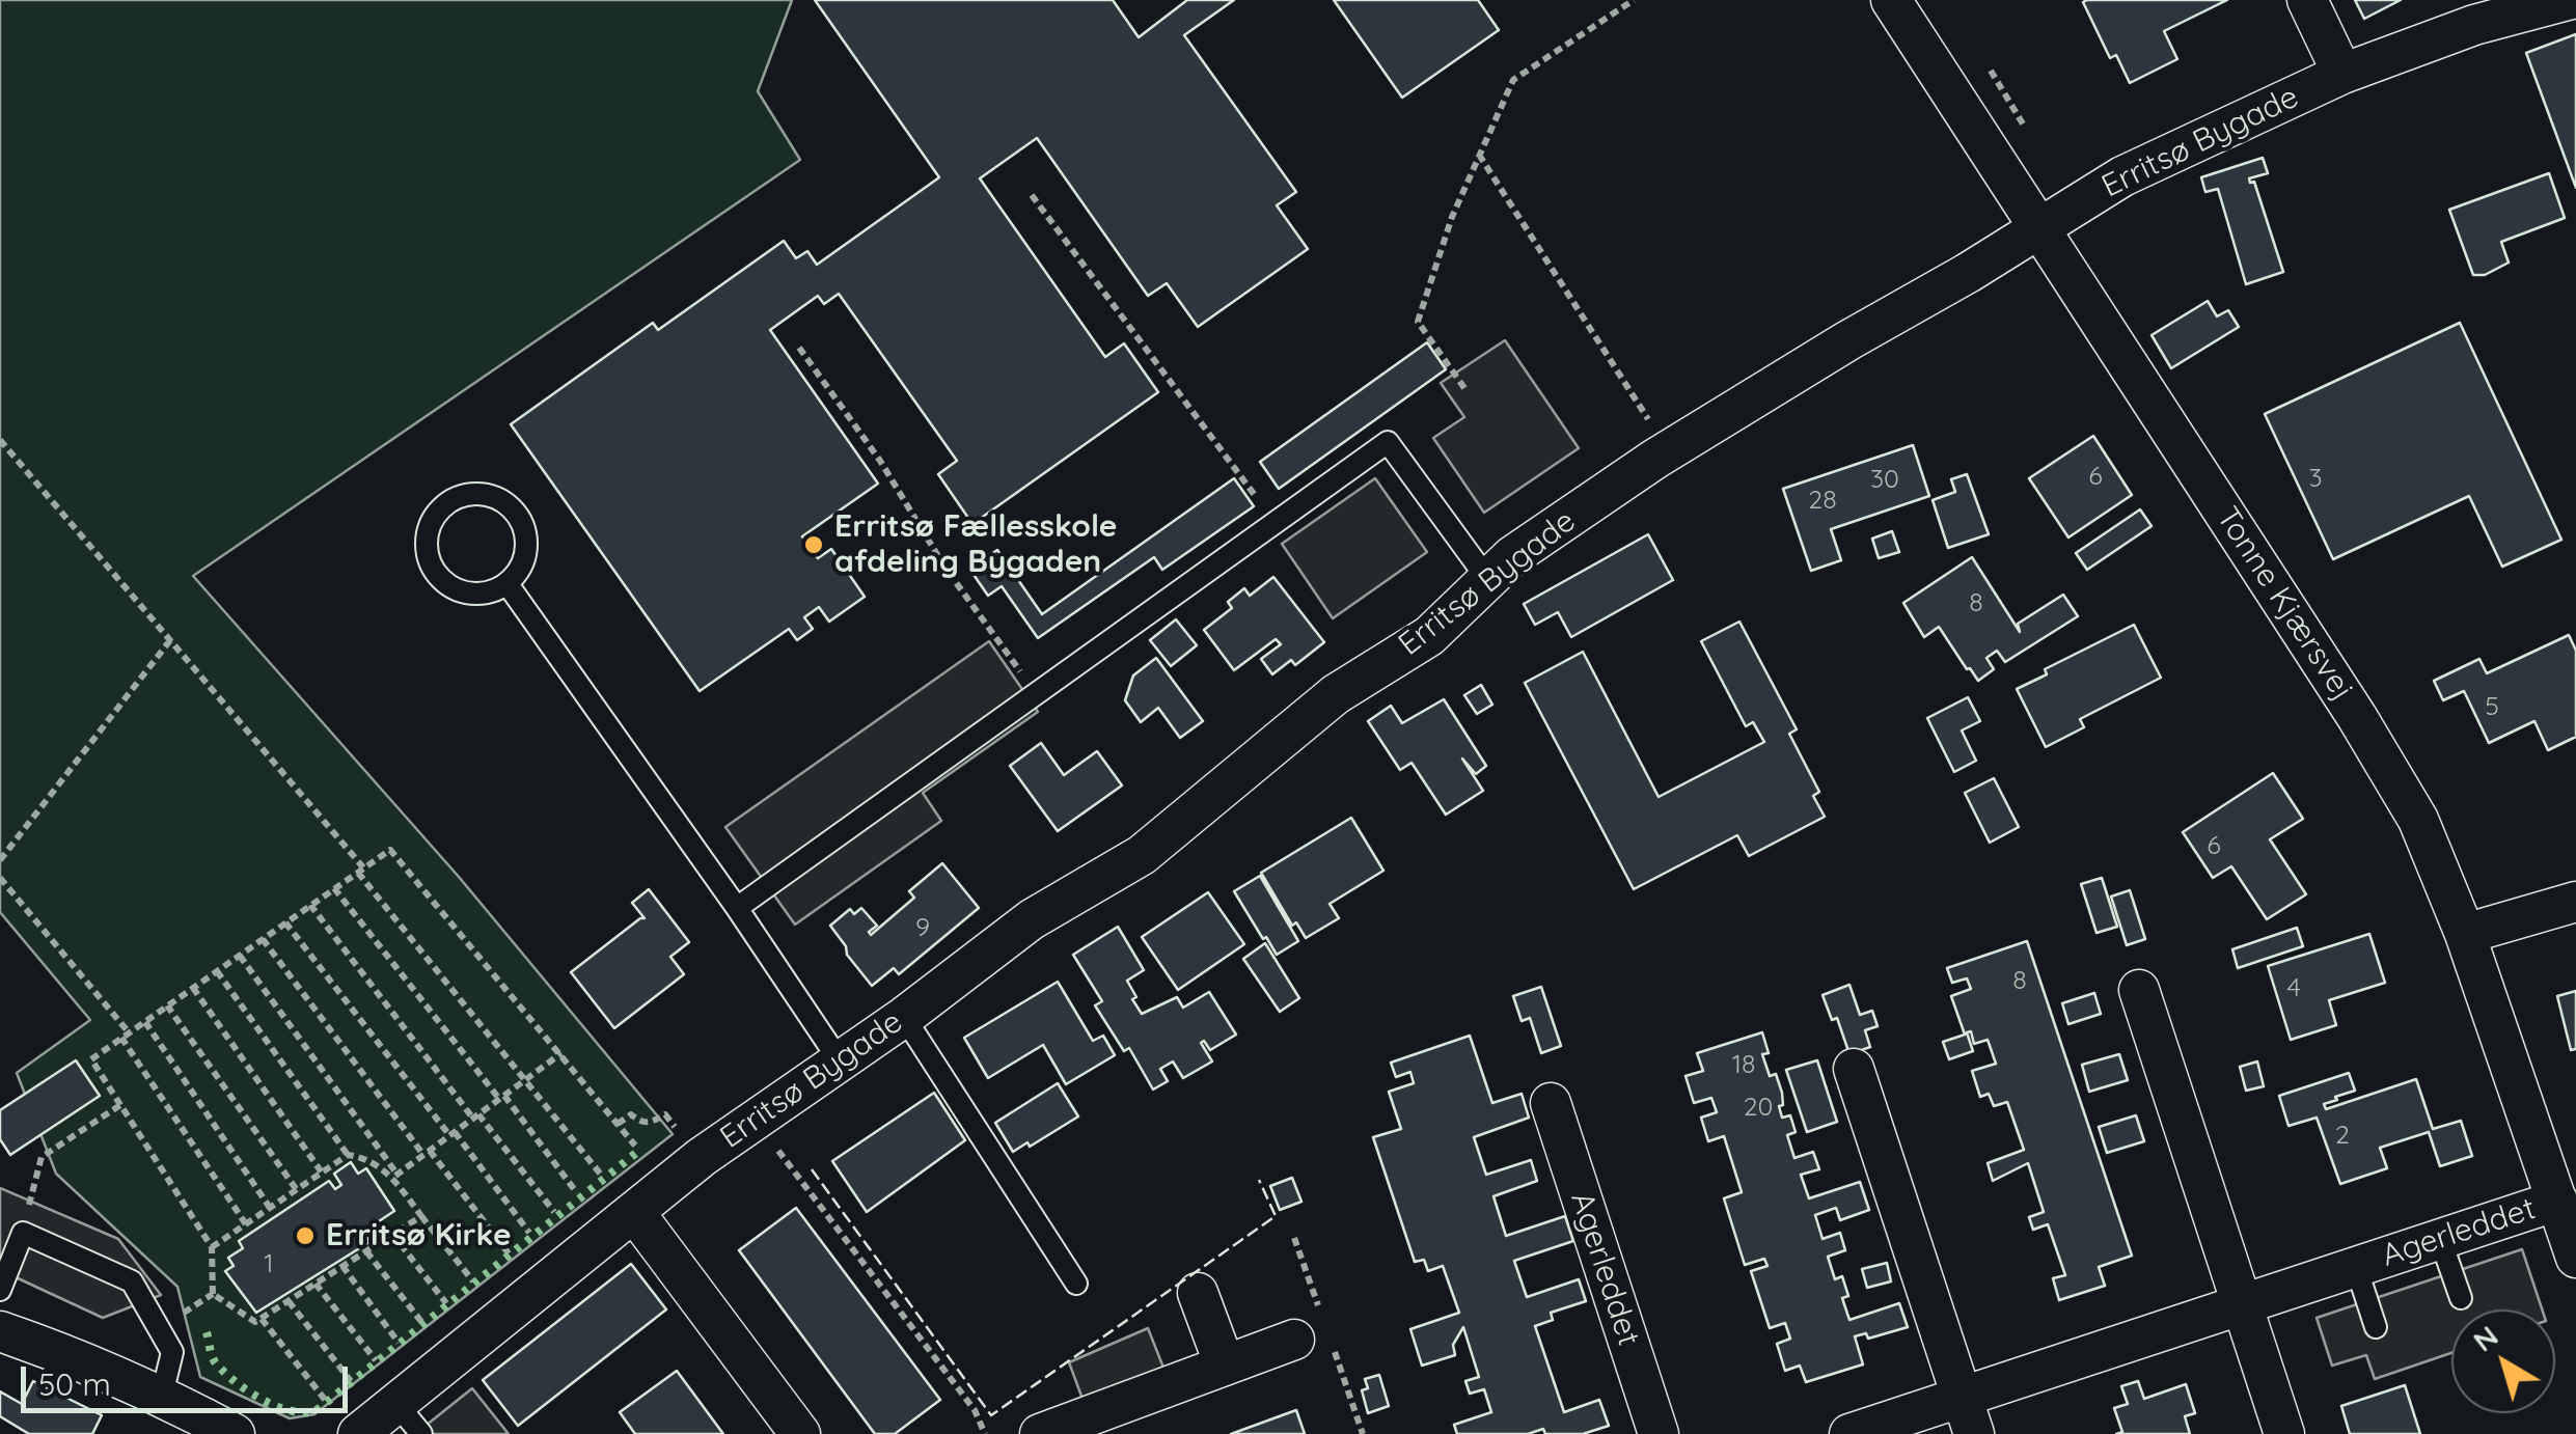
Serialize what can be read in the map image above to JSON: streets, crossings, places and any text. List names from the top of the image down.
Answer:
{
  "streets": {
    "street": ["Erritsø Bygade", "Tonne Kjærsvej", "Agerleddet"]
  },
  "crossings": [
    ["Erritsø Bygade", "Tonne Kjærsvej"],
    ["Tonne Kjærsvej", "Agerleddet"]
  ],
  "places": ["Erritsø Fællesskole afdeling Bygaden", "Erritsø Kirke"],
  "house_numbers": [
    "6",
    "3",
    "30",
    "28",
    "8",
    "5",
    "6",
    "9",
    "8",
    "4",
    "18",
    "20",
    "2",
    "1"
  ],
  "scale_bar": "50 m",
  "north": "top left"
}
